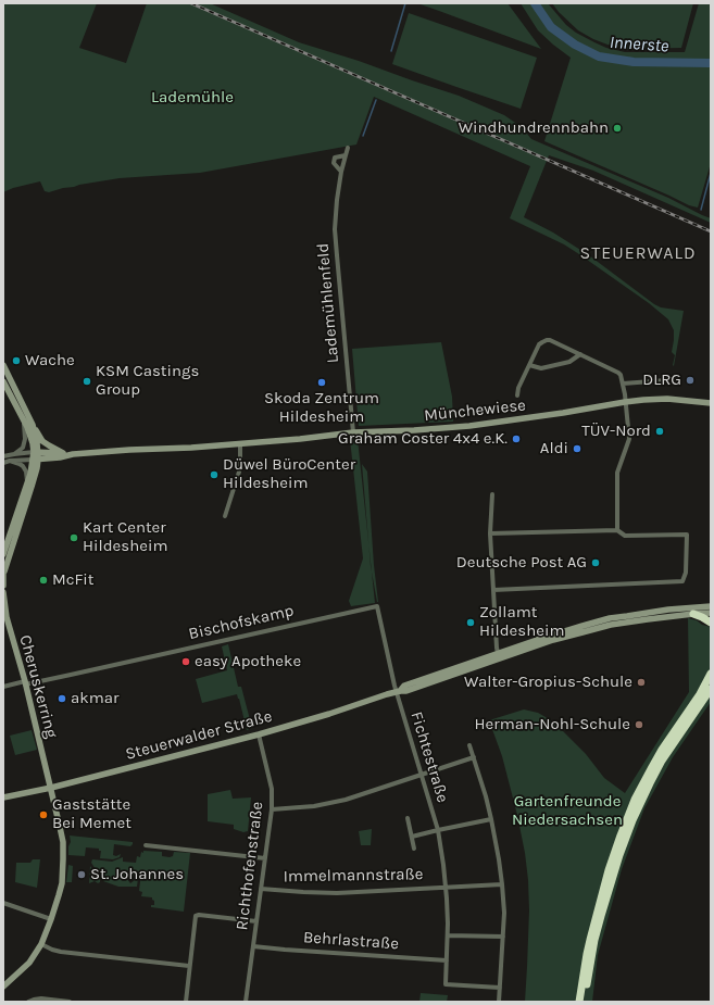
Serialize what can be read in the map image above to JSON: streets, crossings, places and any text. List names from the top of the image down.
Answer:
{
  "streets": {
    "street": [
      "Lademühlenfeld",
      "Münchewiese",
      "Bischofskamp",
      "Cheruskerring",
      "Steuerwalder Straße",
      "Fichtestraße",
      "Richthofenstraße",
      "Immelmannstraße",
      "Behrlastraße"
    ]
  },
  "crossings": [
    ["Lademühlenfeld", "Münchewiese"],
    ["Bischofskamp", "Cheruskerring"],
    ["Bischofskamp", "Steuerwalder Straße"],
    ["Bischofskamp", "Fichtestraße"],
    ["Cheruskerring", "Steuerwalder Straße"],
    ["Steuerwalder Straße", "Fichtestraße"],
    ["Steuerwalder Straße", "Richthofenstraße"],
    ["Fichtestraße", "Immelmannstraße"],
    ["Fichtestraße", "Behrlastraße"],
    ["Richthofenstraße", "Immelmannstraße"],
    ["Richthofenstraße", "Behrlastraße"]
  ],
  "districts": ["STEUERWALD"],
  "water": ["Innerste"],
  "parks": ["Lademühle", "Gartenfreunde Niedersachsen"],
  "places": [
    "Windhundrennbahn",
    "Wache",
    "DLRG",
    "KSM Castings Group",
    "Skoda Zentrum Hildesheim",
    "TÜV-Nord",
    "Graham Coster 4x4 e.K.",
    "Aldi",
    "Düwel BüroCenter Hildesheim",
    "Kart Center Hildesheim",
    "Deutsche Post AG",
    "McFit",
    "Zollamt Hildesheim",
    "easy Apotheke",
    "Walter-Gropius-Schule",
    "akmar",
    "Herman-Nohl-Schule",
    "Gaststätte Bei Memet",
    "St. Johannes"
  ]
}
